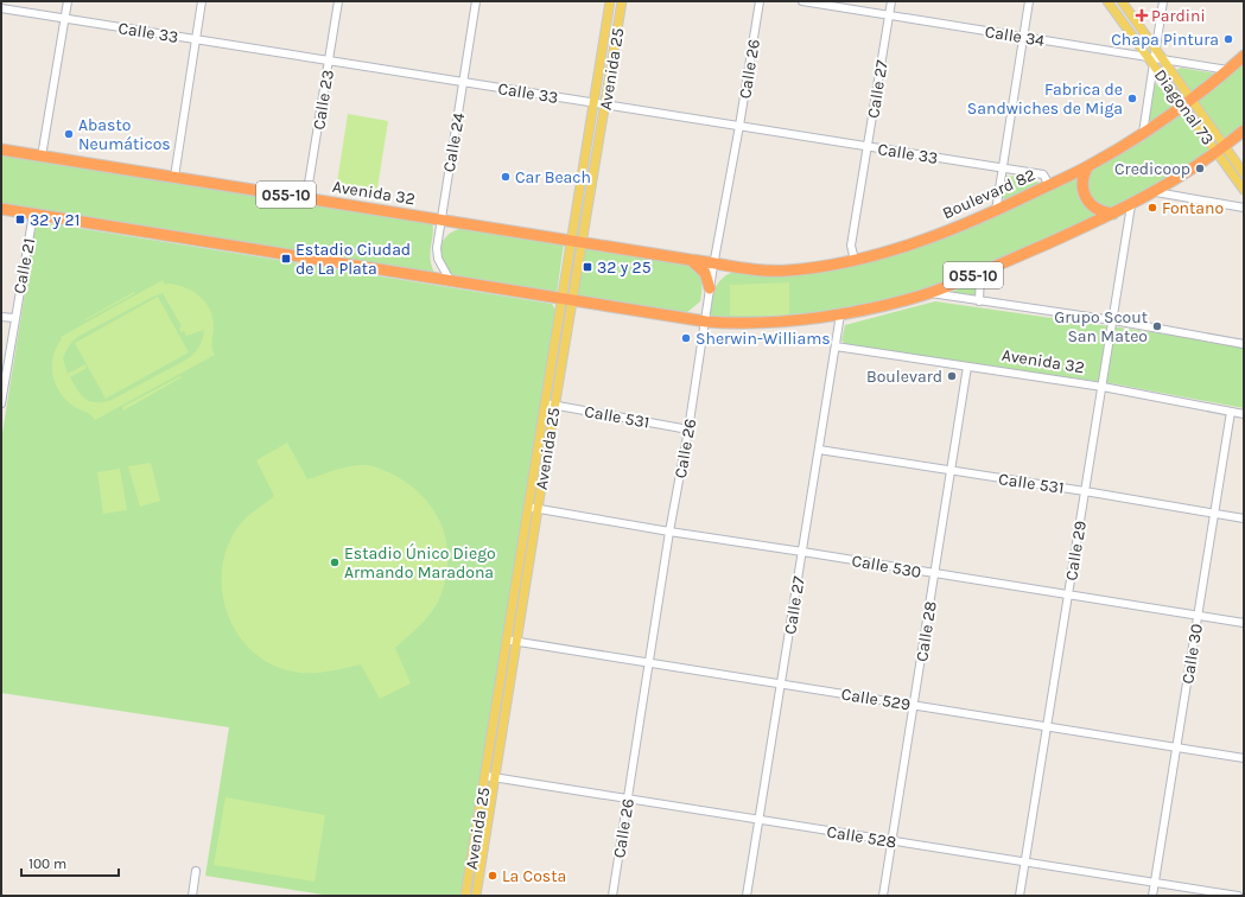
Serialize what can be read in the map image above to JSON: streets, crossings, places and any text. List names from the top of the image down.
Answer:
{
  "streets": {
    "highway": ["Avenida 32", "Boulevard 82", "055-10"],
    "main road": ["Avenida 25", "Diagonal 73"],
    "street": [
      "Calle 33",
      "Calle 34",
      "Calle 26",
      "Calle 27",
      "Calle 23",
      "Calle 24",
      "Calle 21",
      "Calle 531",
      "Calle 29",
      "Calle 530",
      "Calle 28",
      "Calle 30",
      "Calle 529",
      "Calle 528"
    ]
  },
  "crossings": [
    ["Calle 33", "Avenida 25"],
    ["Calle 33", "Calle 26"],
    ["Calle 33", "Calle 27"],
    ["Calle 33", "Calle 23"],
    ["Calle 33", "Calle 24"],
    ["Calle 33", "Boulevard 82"],
    ["Calle 34", "Calle 27"],
    ["Calle 34", "Diagonal 73"],
    ["Calle 34", "Boulevard 82"],
    ["Avenida 25", "Avenida 32"],
    ["Avenida 25", "055-10"],
    ["Avenida 25", "Calle 531"],
    ["Avenida 25", "Calle 530"],
    ["Avenida 25", "Calle 529"],
    ["Avenida 25", "Calle 528"],
    ["Calle 26", "Avenida 32"],
    ["Calle 26", "Boulevard 82"],
    ["Calle 26", "055-10"],
    ["Calle 26", "Calle 531"],
    ["Calle 26", "Calle 530"],
    ["Calle 26", "Calle 529"],
    ["Calle 26", "Calle 528"],
    ["Calle 27", "Avenida 32"],
    ["Calle 27", "Boulevard 82"],
    ["Calle 27", "055-10"],
    ["Calle 27", "Calle 531"],
    ["Calle 27", "Calle 530"],
    ["Calle 27", "Calle 529"],
    ["Calle 27", "Calle 528"],
    ["Calle 23", "Avenida 32"],
    ["Diagonal 73", "Boulevard 82"],
    ["Diagonal 73", "055-10"],
    ["Calle 24", "Avenida 32"],
    ["Calle 24", "055-10"],
    ["Avenida 32", "Boulevard 82"],
    ["Avenida 32", "Calle 29"],
    ["Avenida 32", "Calle 28"],
    ["Avenida 32", "Calle 30"],
    ["055-10", "Calle 21"],
    ["055-10", "Calle 29"],
    ["Calle 531", "Calle 29"],
    ["Calle 531", "Calle 28"],
    ["Calle 531", "Calle 30"],
    ["Calle 29", "Calle 530"],
    ["Calle 29", "Calle 529"],
    ["Calle 29", "Calle 528"],
    ["Calle 530", "Calle 28"],
    ["Calle 530", "Calle 30"],
    ["Calle 28", "Calle 529"],
    ["Calle 28", "Calle 528"],
    ["Calle 30", "Calle 529"],
    ["Calle 30", "Calle 528"]
  ],
  "places": {
    "health": ["Pardini"],
    "other": [
      "Chapa Pintura",
      "Fabrica de Sandwiches de Miga",
      "Abasto Neumáticos",
      "Credicoop",
      "Car Beach",
      "Fontano",
      "Grupo Scout San Mateo",
      "Sherwin-Williams",
      "Boulevard",
      "Estadio Único Diego Armando Maradona",
      "La Costa"
    ],
    "transit": ["32 y 21", "Estadio Ciudad de La Plata", "32 y 25"]
  },
  "scale_bar": "100 m"
}
